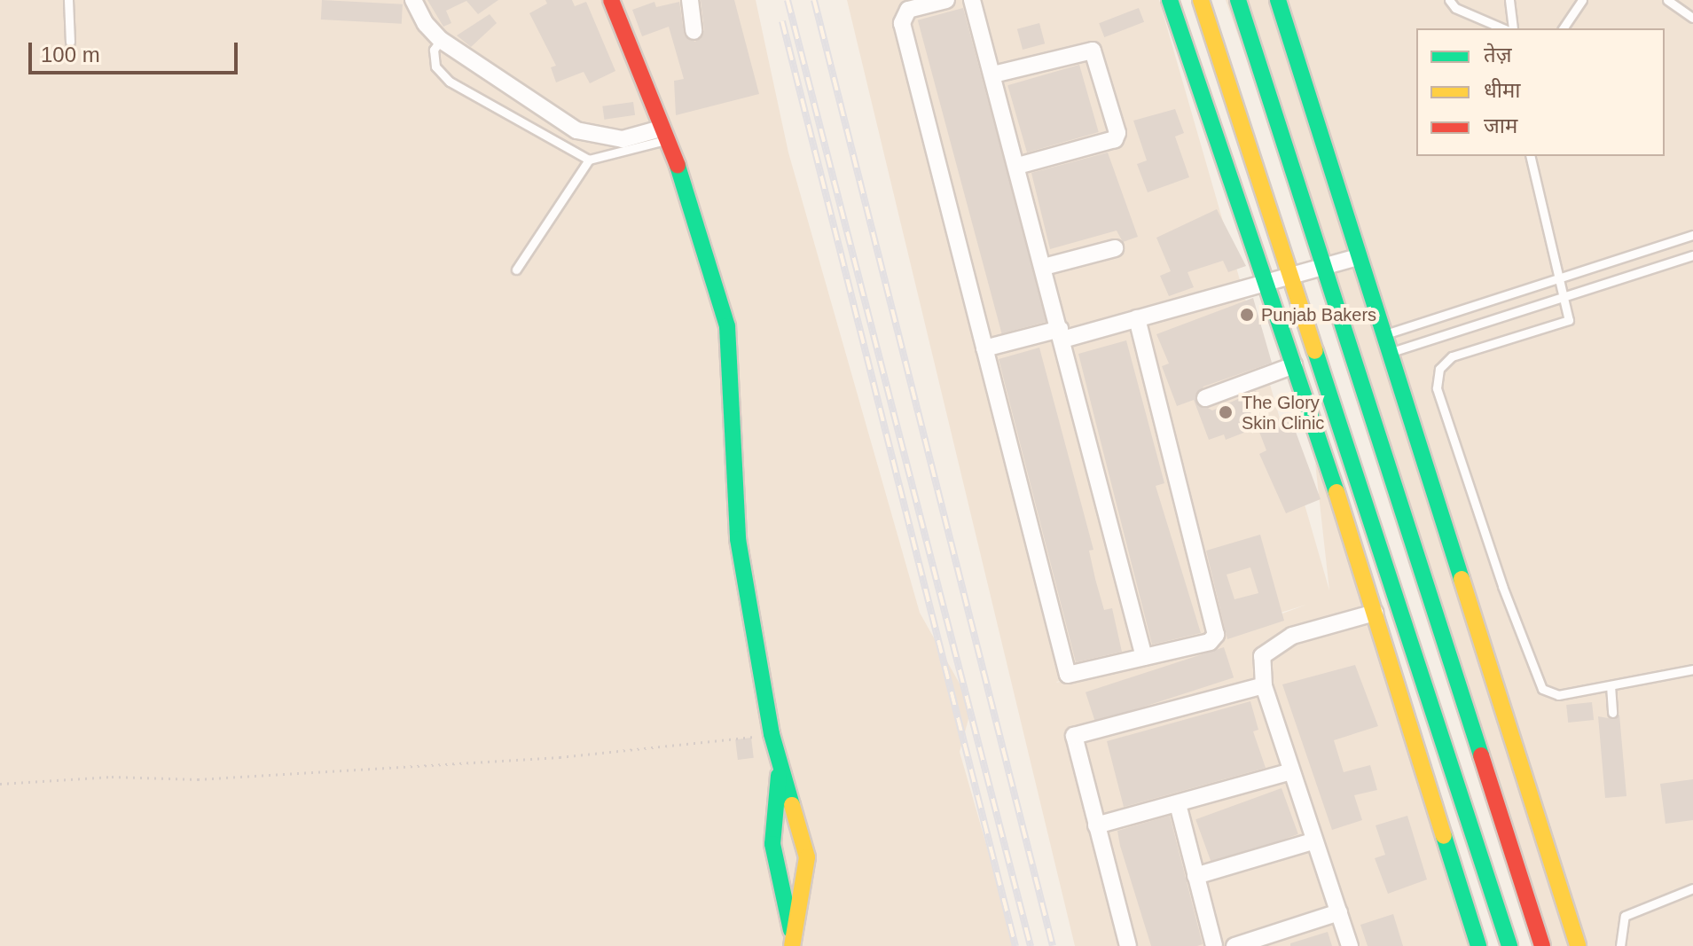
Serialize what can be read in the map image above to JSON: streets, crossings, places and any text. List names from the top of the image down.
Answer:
{
  "places": ["Punjab Bakers", "The Glory Skin Clinic"],
  "legend": ["तेज़", "धीमा", "जाम"],
  "scale_bar": "100 m"
}
